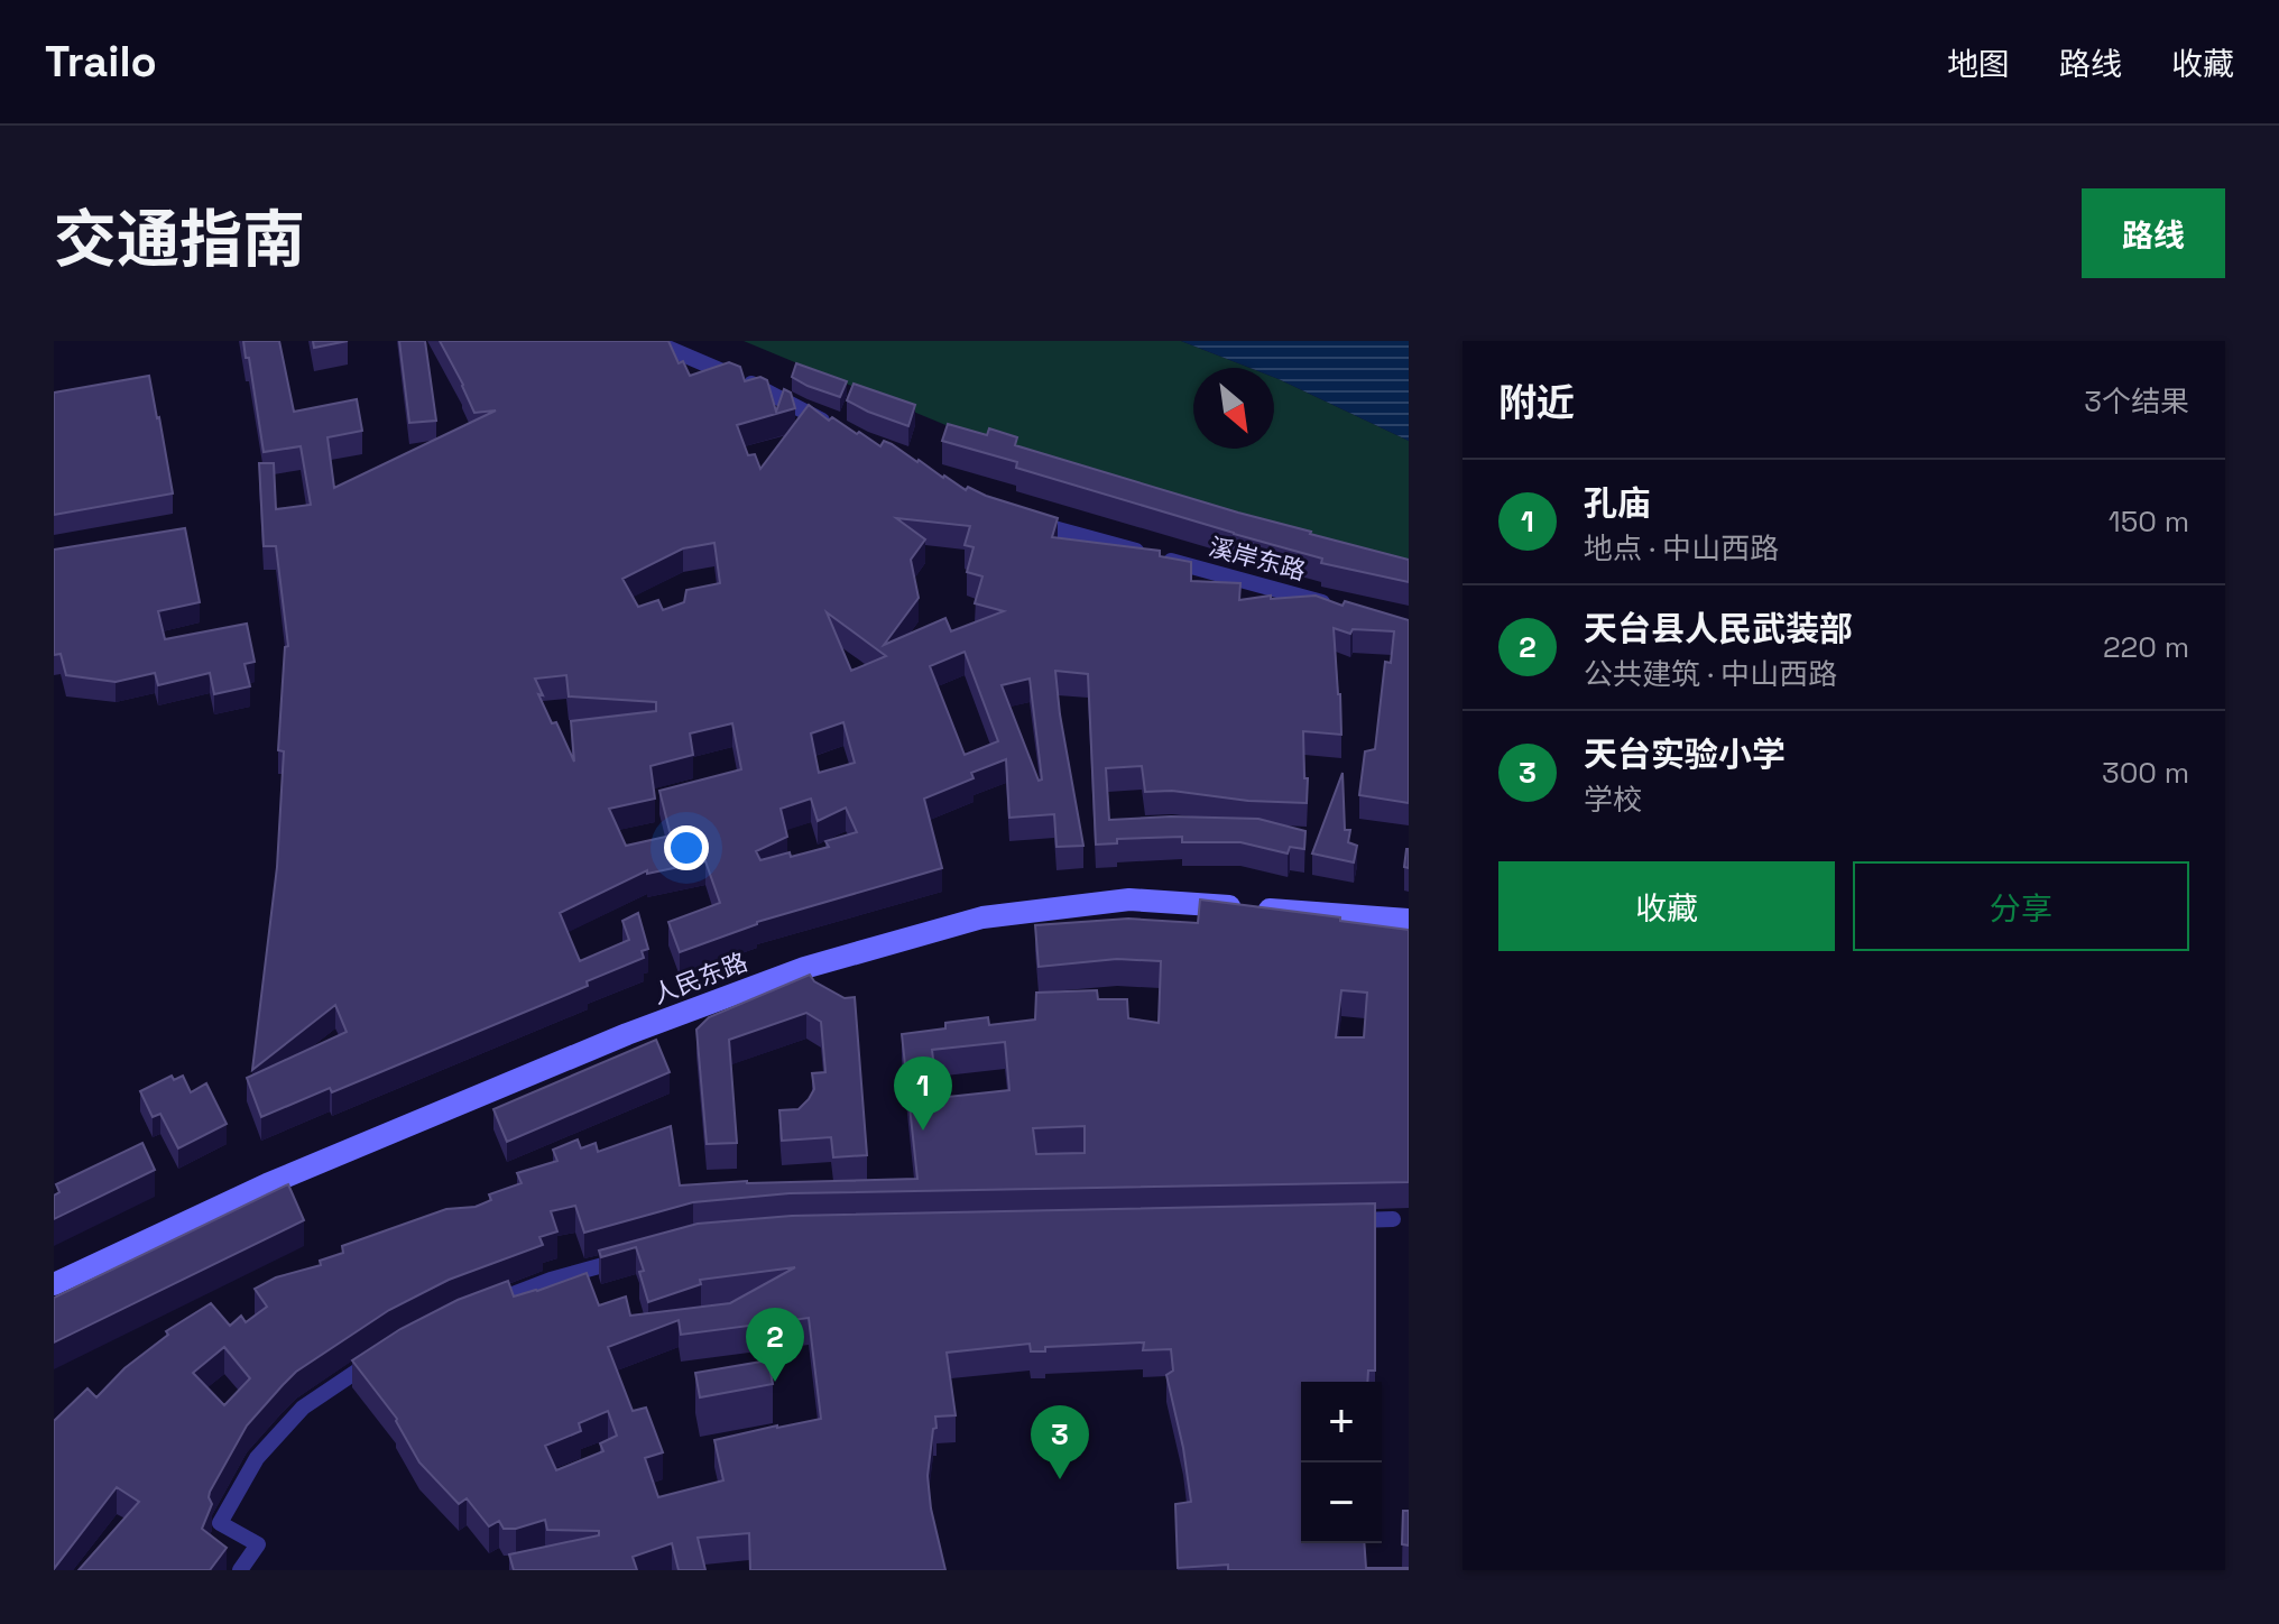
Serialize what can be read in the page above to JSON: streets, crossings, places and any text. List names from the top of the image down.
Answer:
{
  "streets": {
    "main road": ["人民东路"],
    "street": ["溪岸东路"]
  },
  "north": "bottom right",
  "page": {
    "header": "Trailo",
    "nav": ["地图", "路线", "收藏"],
    "title": "交通指南",
    "buttons": [
      "路线",
      ["收藏", "分享"]
    ],
    "heading": ["附近", "3个结果"],
    "list": [
      {
        "mark": "1",
        "name": "孔庙",
        "note": "地点 · 中山西路",
        "value": "150 m"
      },
      {
        "mark": "2",
        "name": "天台县人民武装部",
        "note": "公共建筑 · 中山西路",
        "value": "220 m"
      },
      {
        "mark": "3",
        "name": "天台实验小学",
        "note": "学校",
        "value": "300 m"
      }
    ],
    "pins": ["1", "2", "3"],
    "map_buttons": ["+", "−"]
  }
}
